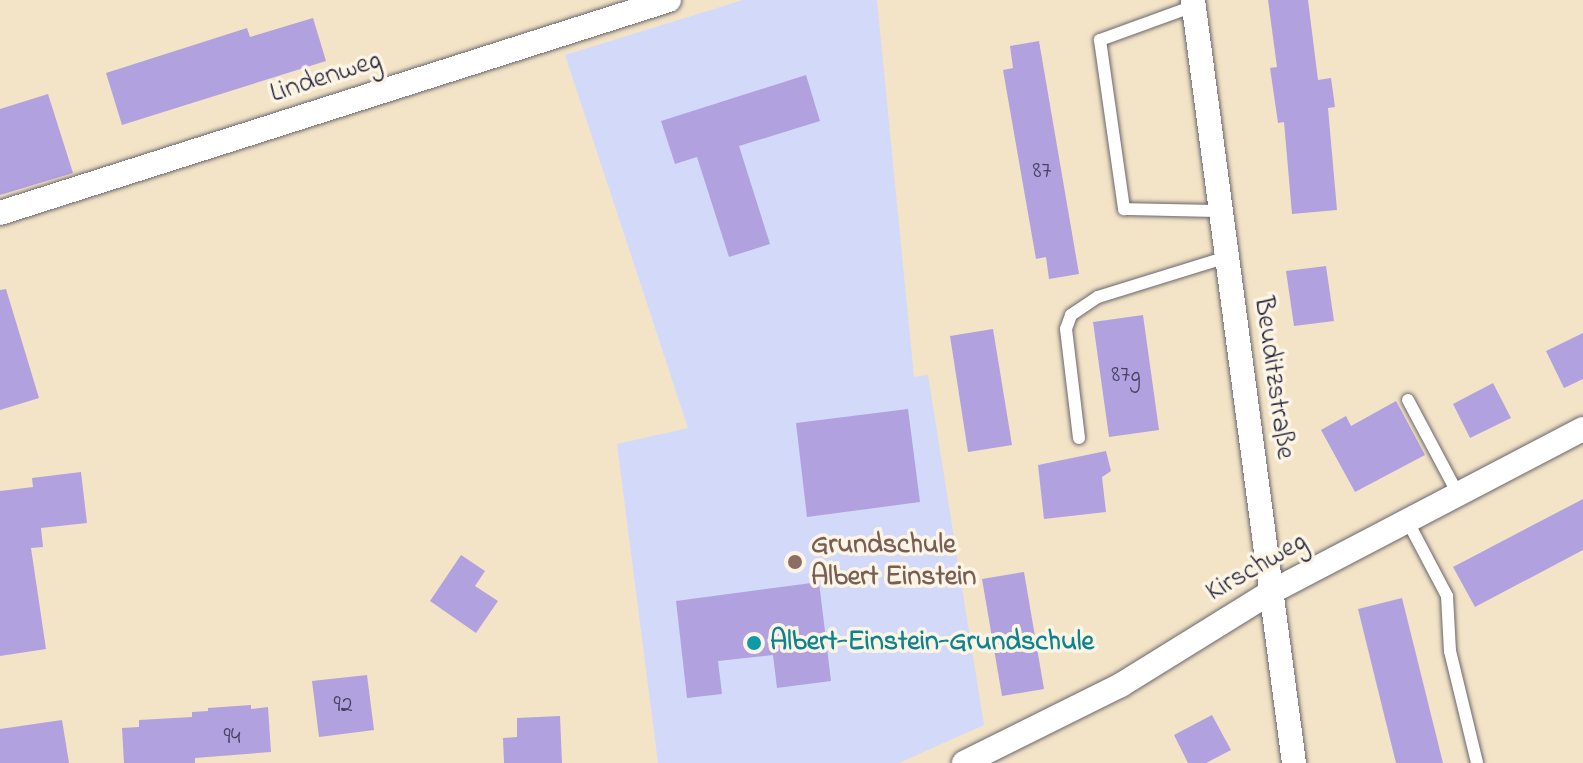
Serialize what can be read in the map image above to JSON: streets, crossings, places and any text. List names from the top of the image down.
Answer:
{
  "streets": {
    "street": ["Lindenweg", "Beuditzstraße", "Kirschweg"]
  },
  "crossings": [
    ["Beuditzstraße", "Kirschweg"]
  ],
  "places": ["Grundschule Albert Einstein", "Albert-Einstein-Grundschule"],
  "house_numbers": [
    "87",
    "87g",
    "92",
    "94"
  ]
}
